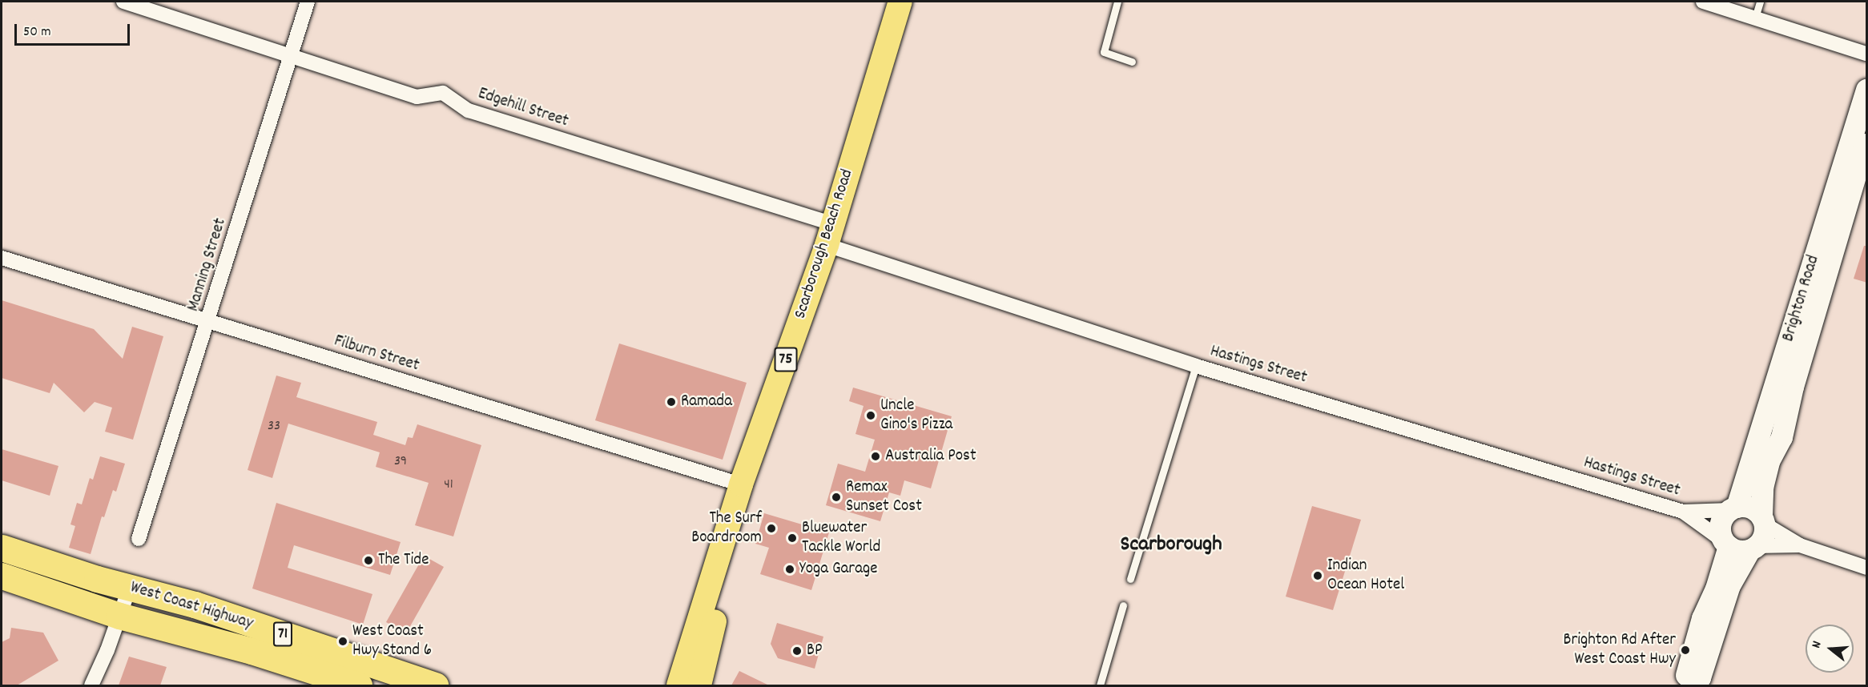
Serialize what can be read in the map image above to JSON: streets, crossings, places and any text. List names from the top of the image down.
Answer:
{
  "streets": {
    "highway": ["West Coast Highway", "71"],
    "main road": ["Scarborough Beach Road", "75"],
    "street": [
      "Edgehill Street",
      "Manning Street",
      "Brighton Road",
      "Filburn Street",
      "Hastings Street"
    ]
  },
  "crossings": [
    ["Edgehill Street", "Scarborough Beach Road"],
    ["Edgehill Street", "Manning Street"],
    ["Edgehill Street", "Hastings Street"],
    ["Scarborough Beach Road", "Filburn Street"],
    ["Scarborough Beach Road", "Hastings Street"],
    ["Manning Street", "Filburn Street"],
    ["Brighton Road", "Hastings Street"]
  ],
  "districts": ["Scarborough"],
  "places": [
    "Ramada",
    "Uncle Gino's Pizza",
    "Australia Post",
    "Remax Sunset Cost",
    "The Surf Boardroom",
    "Bluewater Tackle World",
    "The Tide",
    "Yoga Garage",
    "Indian Ocean Hotel",
    "West Coast Hwy Stand 6",
    "Brighton Rd After West Coast Hwy",
    "BP"
  ],
  "house_numbers": ["33", "39", "41"],
  "scale_bar": "50 m",
  "north": "left"
}
